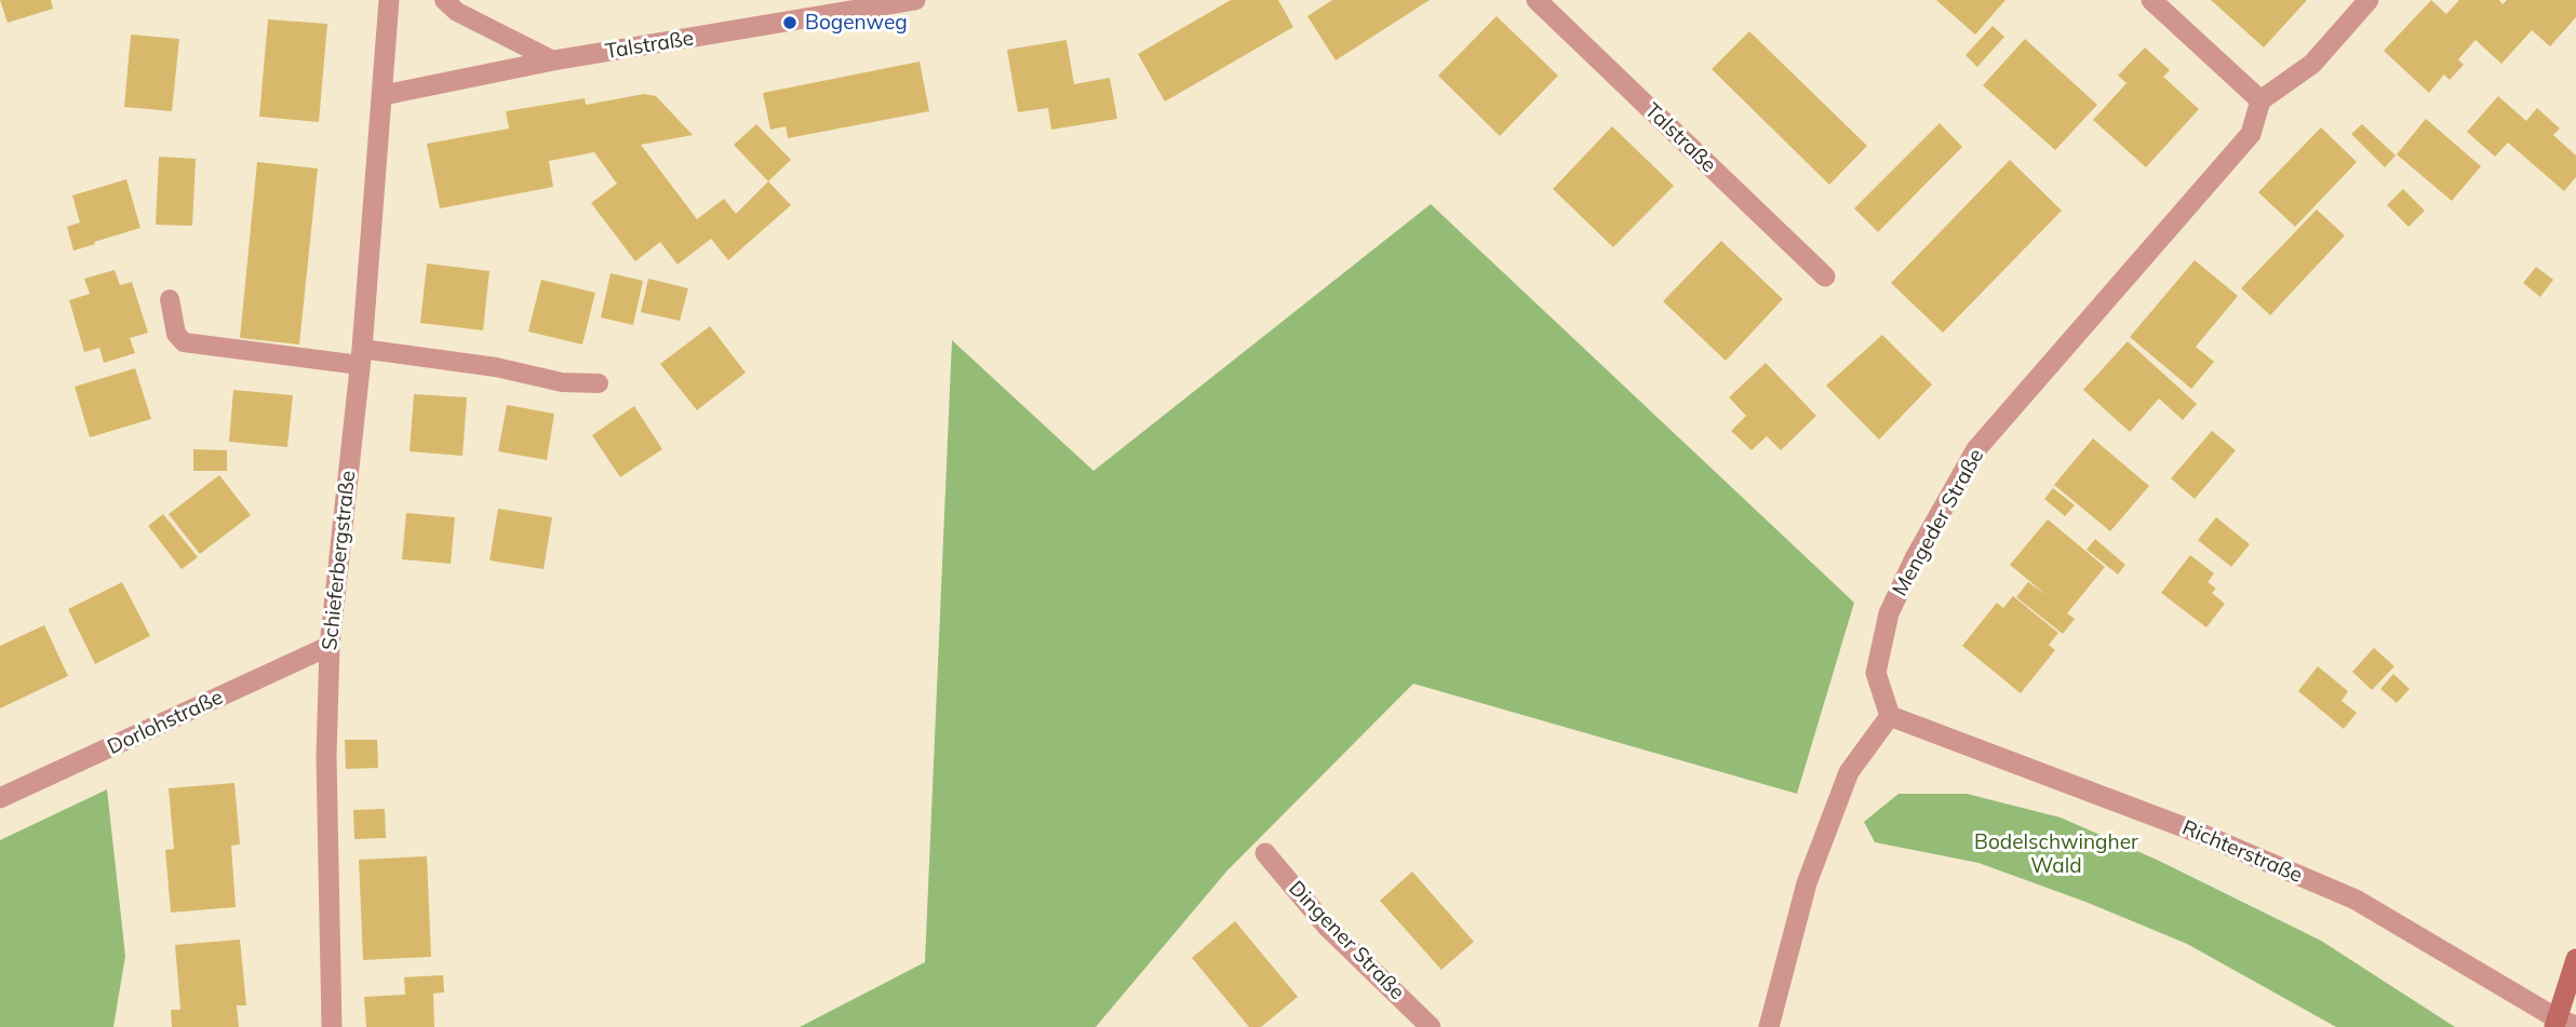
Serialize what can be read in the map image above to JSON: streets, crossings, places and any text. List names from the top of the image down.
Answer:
{
  "streets": {
    "street": [
      "Talstraße",
      "Mengeder Straße",
      "Schieferbergstraße",
      "Dorlohstraße",
      "Richterstraße",
      "Dingener Straße"
    ]
  },
  "crossings": [
    ["Talstraße", "Schieferbergstraße"],
    ["Mengeder Straße", "Richterstraße"],
    ["Schieferbergstraße", "Dorlohstraße"]
  ],
  "parks": ["Bodelschwingher Wald"],
  "places": ["Bogenweg"]
}
